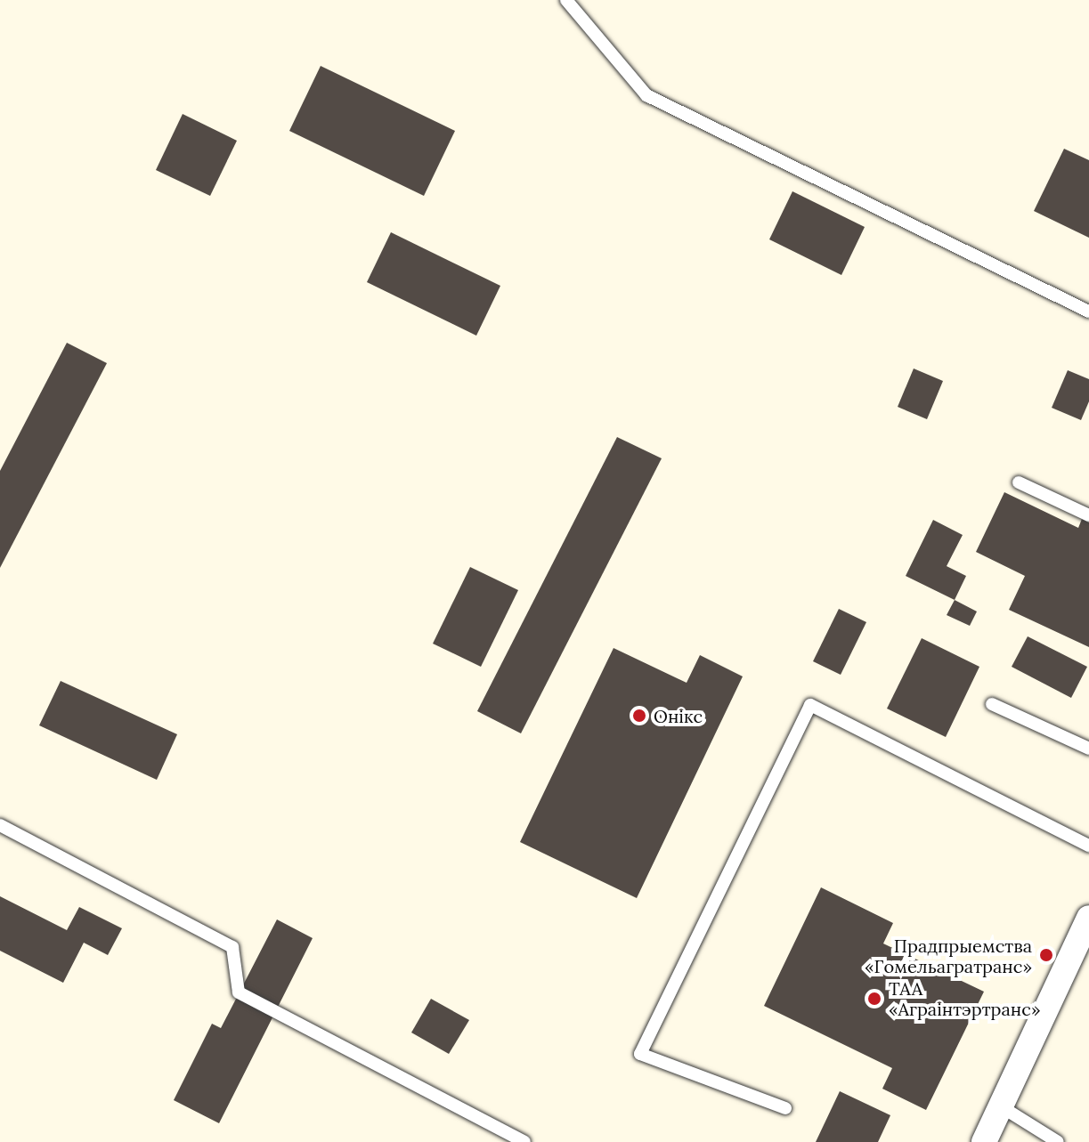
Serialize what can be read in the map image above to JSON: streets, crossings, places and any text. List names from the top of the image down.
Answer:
{
  "places": ["Онікс", "Прадпрыемства «Гомельагратранс»", "ТАА «Аграінтэртранс»"]
}
